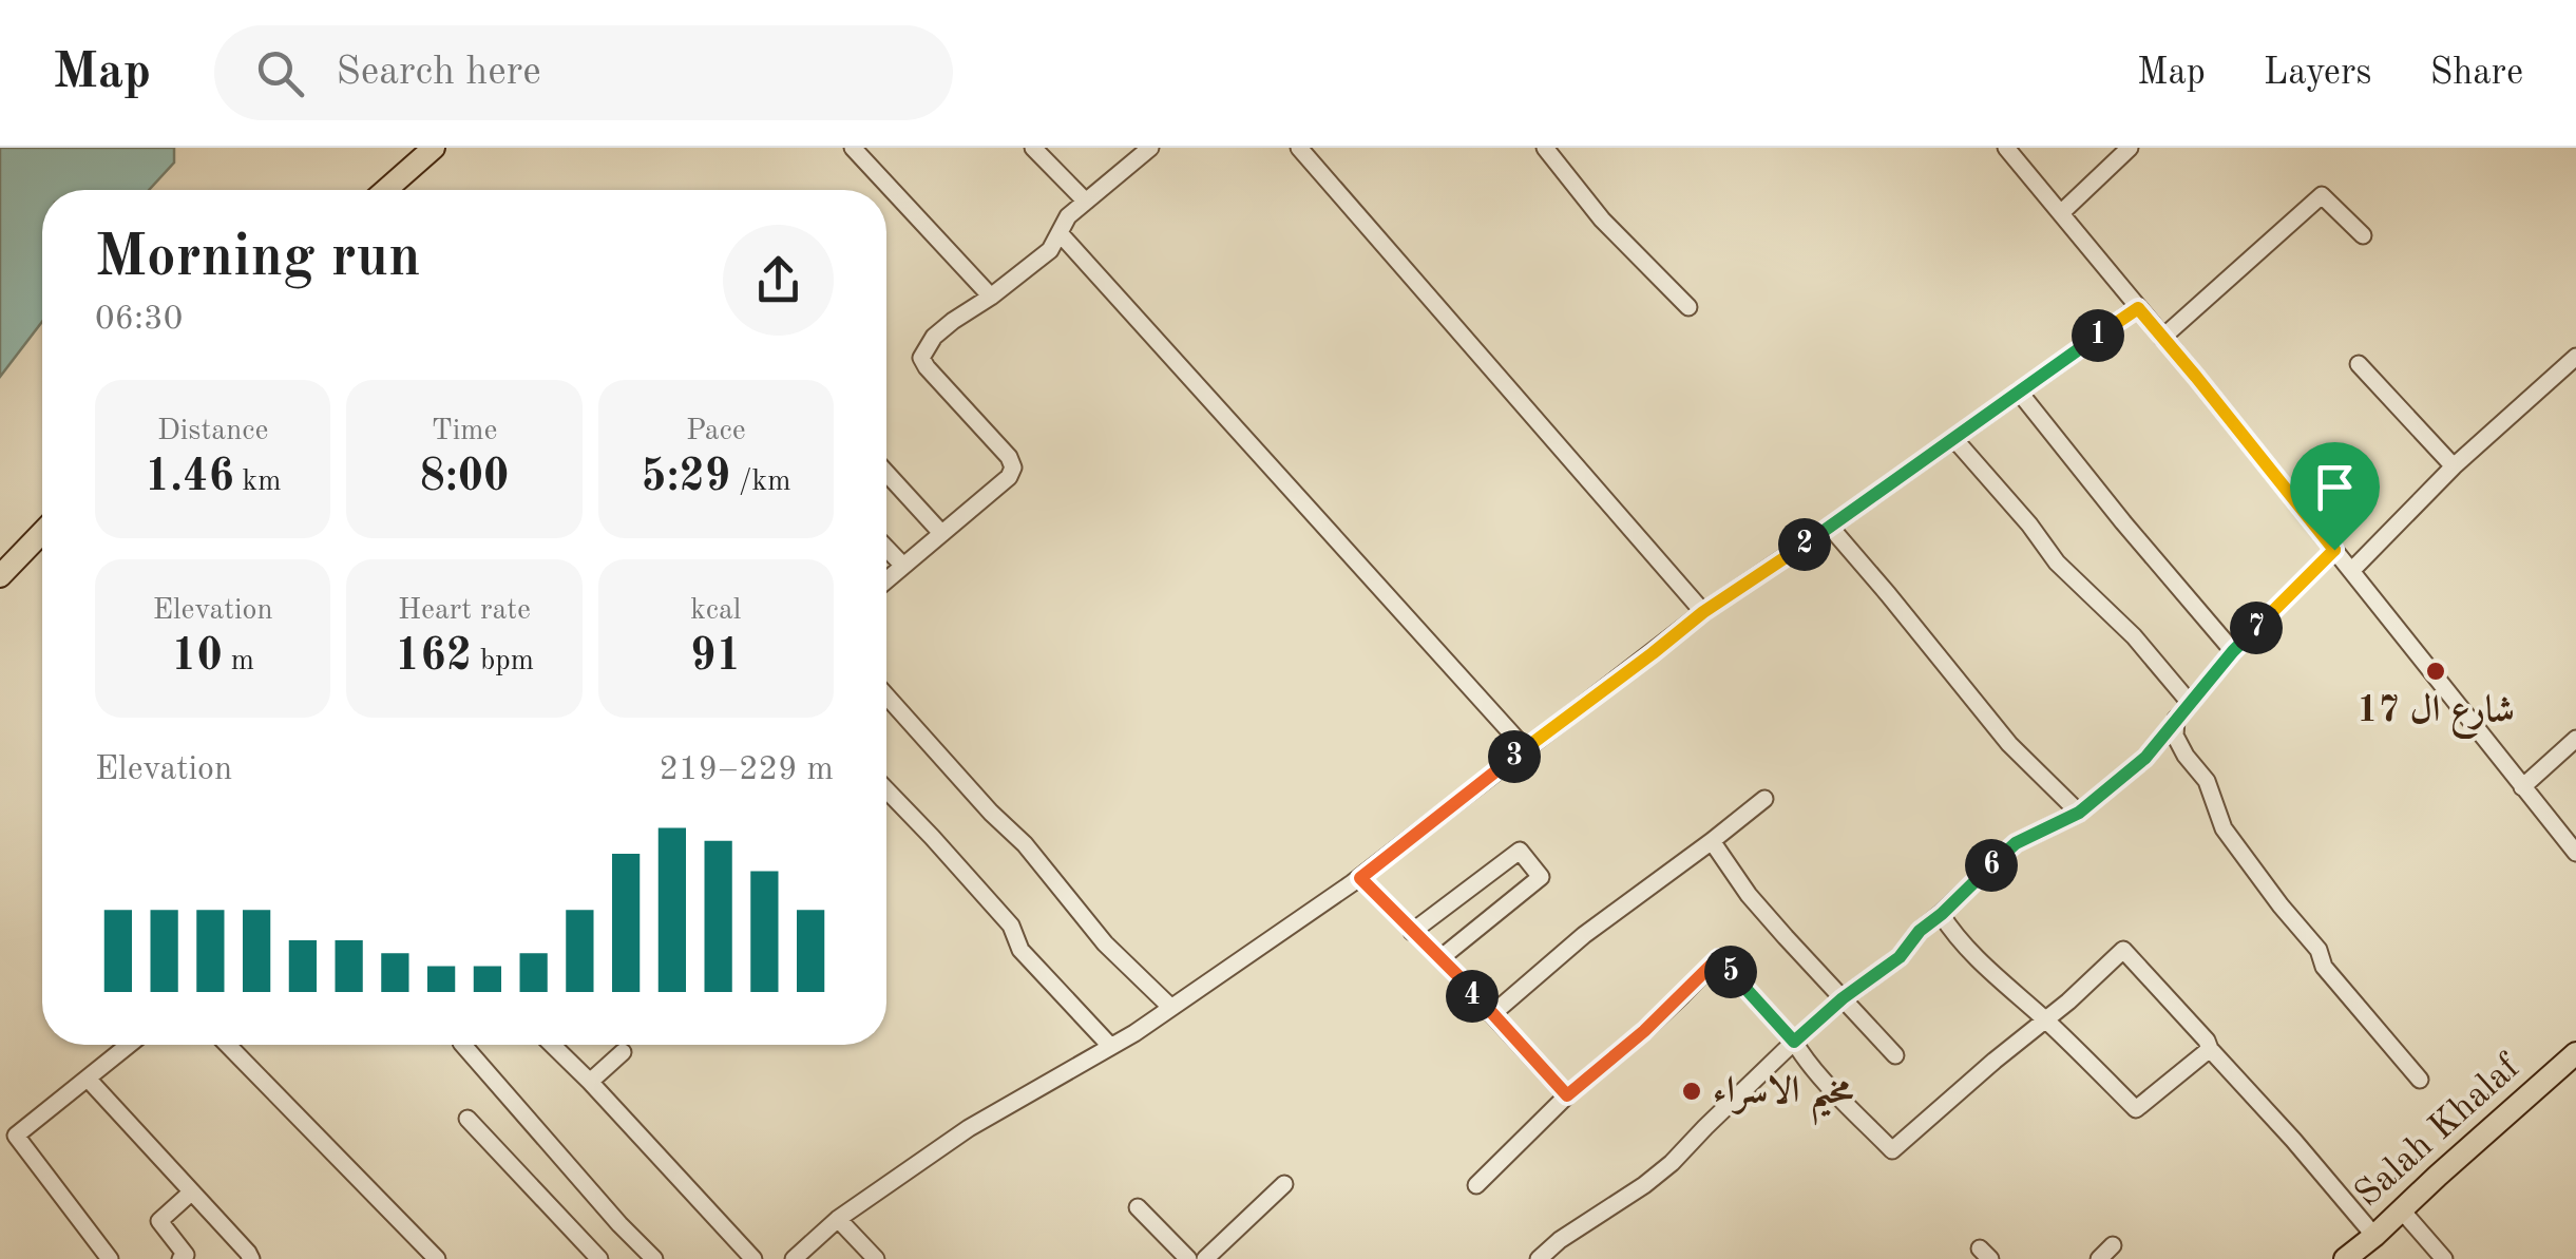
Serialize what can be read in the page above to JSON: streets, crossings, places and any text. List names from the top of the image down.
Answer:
{
  "streets": {
    "main road": ["Salah Khalaf"]
  },
  "places": ["شارع ال 17", "مخيم الاسراء"],
  "page": {
    "header": "Map",
    "search": "Search here",
    "nav": ["Map", "Layers", "Share"],
    "heading": ["Morning run", "06:30"],
    "pins": [
      "1",
      "2",
      "7",
      "3",
      "6",
      "5",
      "4"
    ],
    "stats": [
      ["Distance", "1.46 km"],
      ["Time", "8:00"],
      ["Pace", "5:29 /km"],
      ["Elevation", "10 m"],
      ["Heart rate", "162 bpm"],
      ["kcal", "91"]
    ],
    "chart": ["Elevation", "219–229 m"]
  }
}
